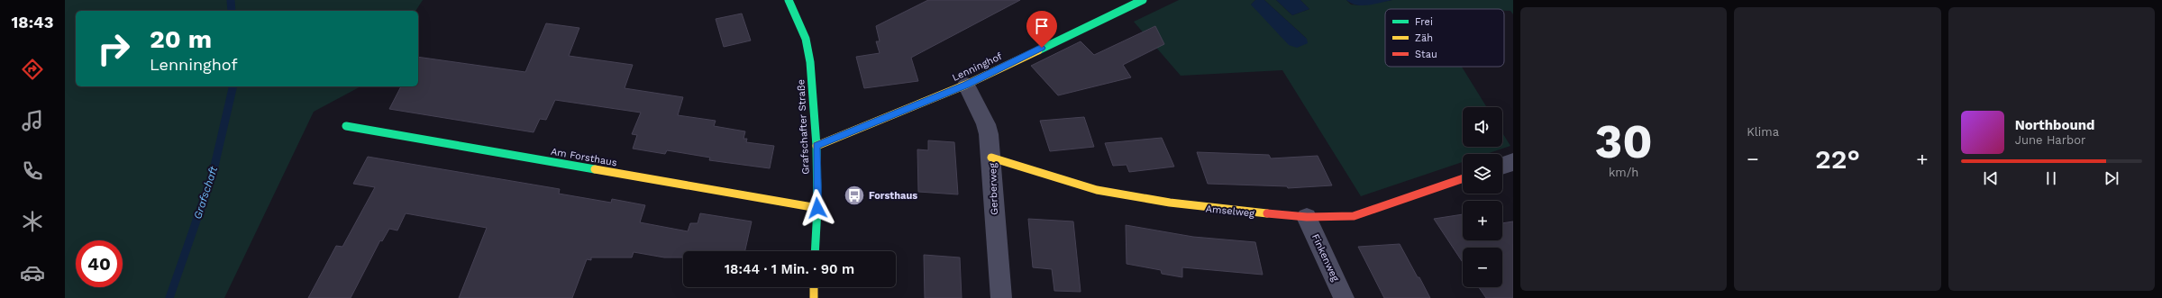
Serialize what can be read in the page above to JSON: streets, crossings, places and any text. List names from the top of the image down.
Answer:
{
  "streets": {
    "street": [
      "Lenninghof",
      "Grafschafter Straße",
      "Am Forsthaus",
      "Gerberweg",
      "Amselweg",
      "Finkenweg"
    ]
  },
  "crossings": [
    ["Lenninghof", "Grafschafter Straße"],
    ["Lenninghof", "Gerberweg"],
    ["Grafschafter Straße", "Am Forsthaus"],
    ["Gerberweg", "Amselweg"],
    ["Amselweg", "Finkenweg"]
  ],
  "water": ["Grafschaft"],
  "places": {
    "bus stop": ["Forsthaus"]
  },
  "legend": ["Frei", "Zäh", "Stau"],
  "page": {
    "tabs": "18:43",
    "tile": [
      ["30", "km/h"],
      "Klima"
    ],
    "turn": ["20 m", "Lenninghof"],
    "map_buttons": ["+", "−"],
    "song": ["Northbound", "June Harbor"],
    "heat": ["−", "22°", "+"],
    "limit": "40",
    "trip": "18:44 · 1 Min. · 90 m"
  }
}
